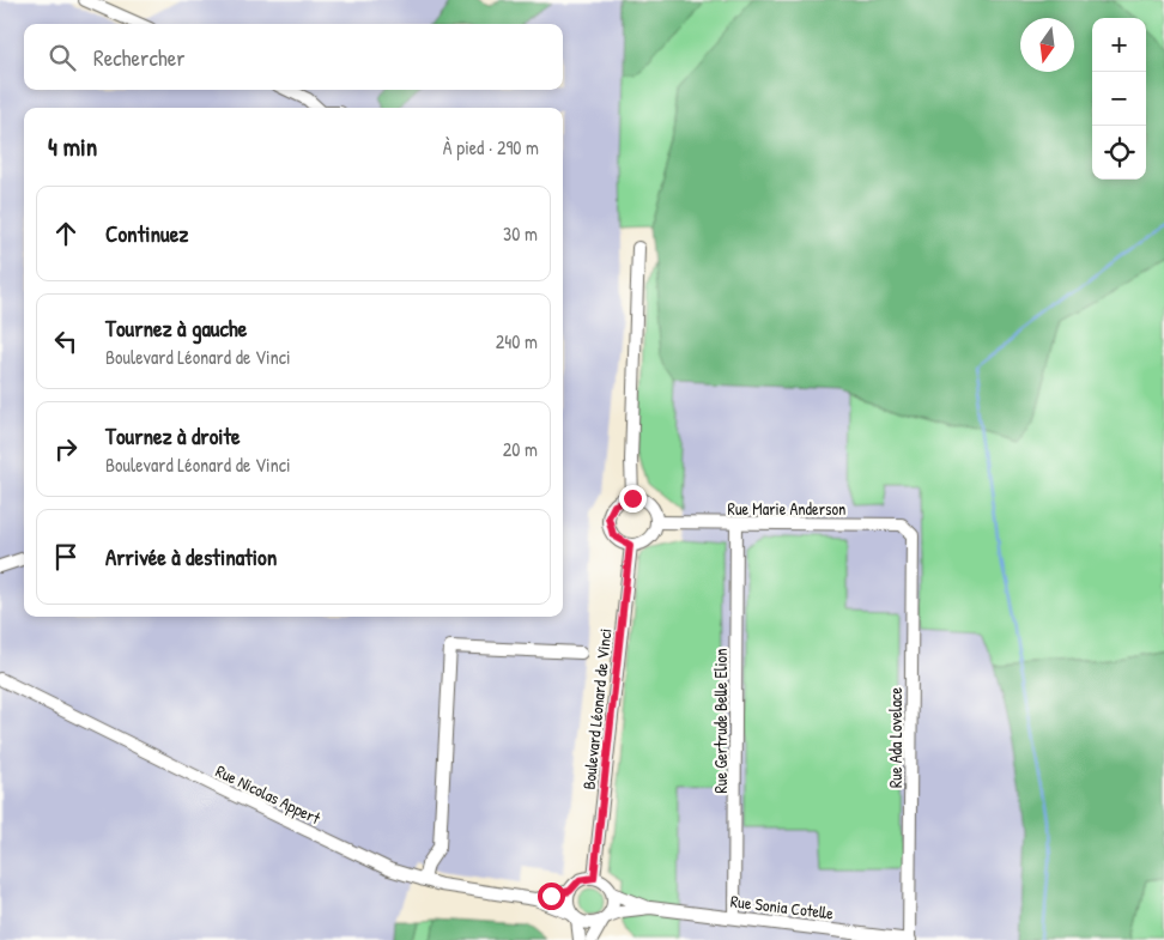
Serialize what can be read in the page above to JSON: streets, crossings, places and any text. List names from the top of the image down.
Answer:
{
  "streets": {
    "street": [
      "Rue Marie Anderson",
      "Boulevard Léonard de Vinci",
      "Rue Gertrude Belle Elion",
      "Rue Ada Lovelace",
      "Rue Nicolas Appert",
      "Rue Sonia Cotelle"
    ]
  },
  "crossings": [
    ["Rue Marie Anderson", "Boulevard Léonard de Vinci"],
    ["Rue Marie Anderson", "Rue Gertrude Belle Elion"],
    ["Rue Marie Anderson", "Rue Ada Lovelace"],
    ["Rue Gertrude Belle Elion", "Rue Sonia Cotelle"],
    ["Rue Ada Lovelace", "Rue Sonia Cotelle"]
  ],
  "north": "bottom",
  "page": {
    "map_buttons": ["+", "−"],
    "search": "Rechercher",
    "heading": ["4 min", "À pied · 290 m"],
    "list": [
      ["Continuez", "30 m"],
      ["Tournez à gauche", "Boulevard Léonard de Vinci", "240 m"],
      ["Tournez à droite", "Boulevard Léonard de Vinci", "20 m"],
      "Arrivée à destination"
    ]
  }
}
